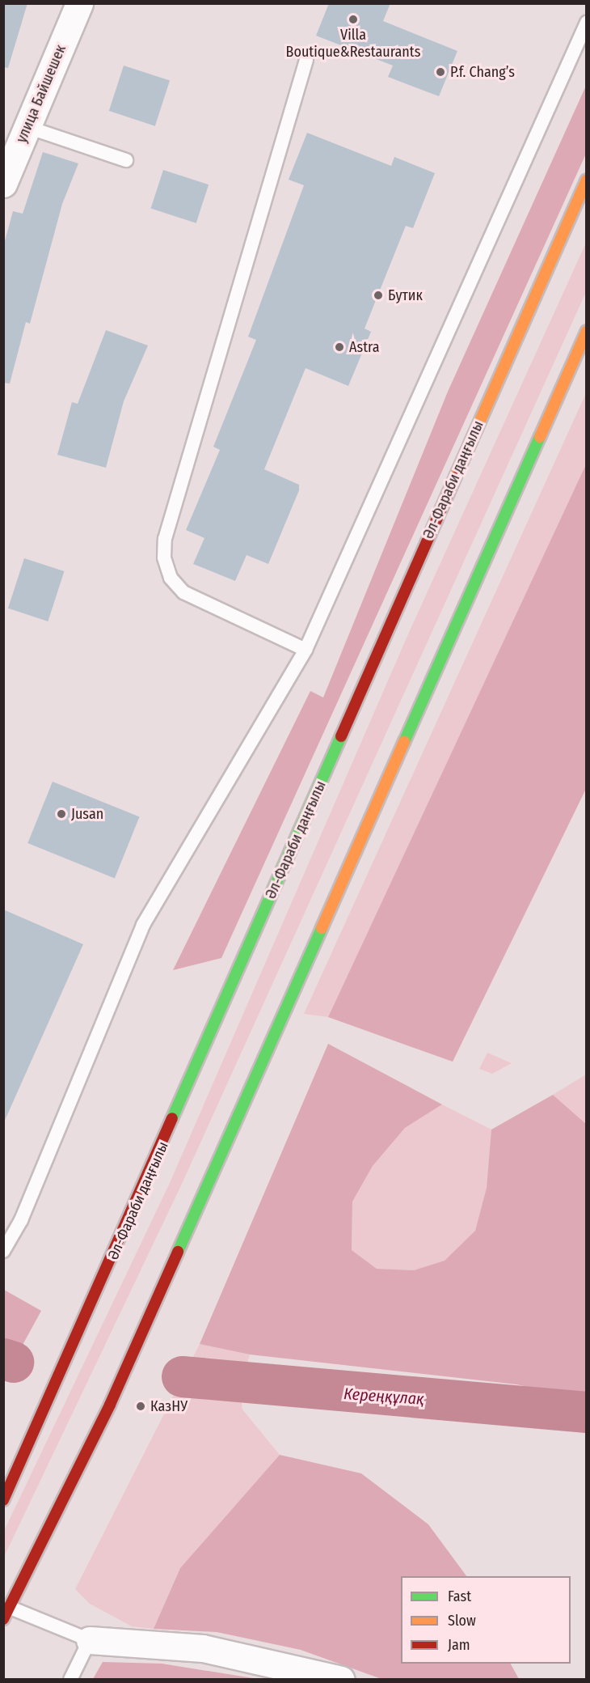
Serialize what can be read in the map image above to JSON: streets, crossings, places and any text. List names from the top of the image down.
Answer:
{
  "streets": {
    "main road": ["Әл-Фараби даңғылы"],
    "street": ["улица Байшешек"]
  },
  "water": ["Кереңқұлақ"],
  "places": [
    "Villa Boutique&Restaurants",
    "P.f. Chang’s",
    "Бутик",
    "Astra",
    "Jusan",
    "КазНУ"
  ],
  "legend": ["Fast", "Slow", "Jam"]
}
